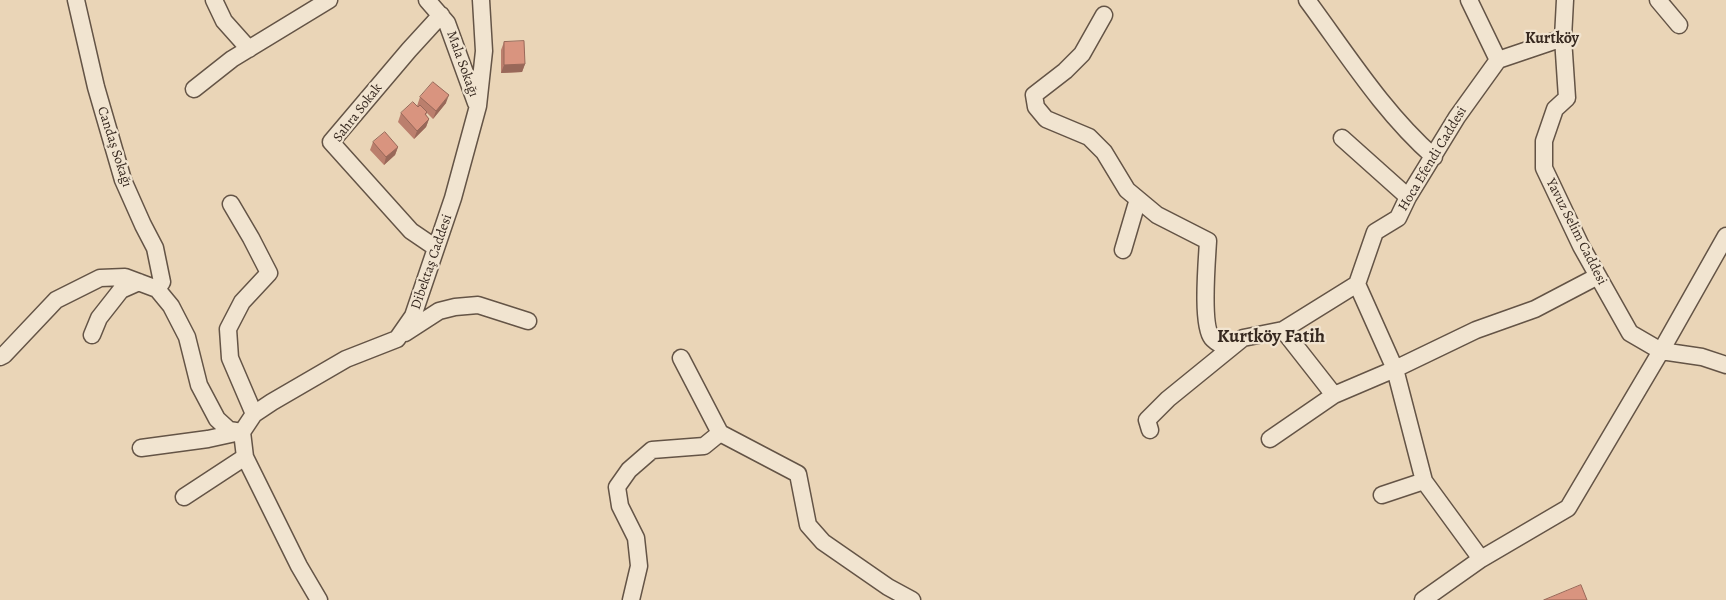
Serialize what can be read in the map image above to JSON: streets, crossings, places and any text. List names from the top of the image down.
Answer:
{
  "streets": {
    "street": [
      "Mala Sokağı",
      "Sahra Sokak",
      "Candaş Sokağı",
      "Hoca Efendi Caddesi",
      "Yavuz Selim Caddesi",
      "Dibektaş Caddesi"
    ]
  },
  "crossings": [
    ["Mala Sokağı", "Sahra Sokak"],
    ["Mala Sokağı", "Dibektaş Caddesi"],
    ["Sahra Sokak", "Dibektaş Caddesi"]
  ],
  "districts": ["Kurtköy", "Kurtköy Fatih"]
}
